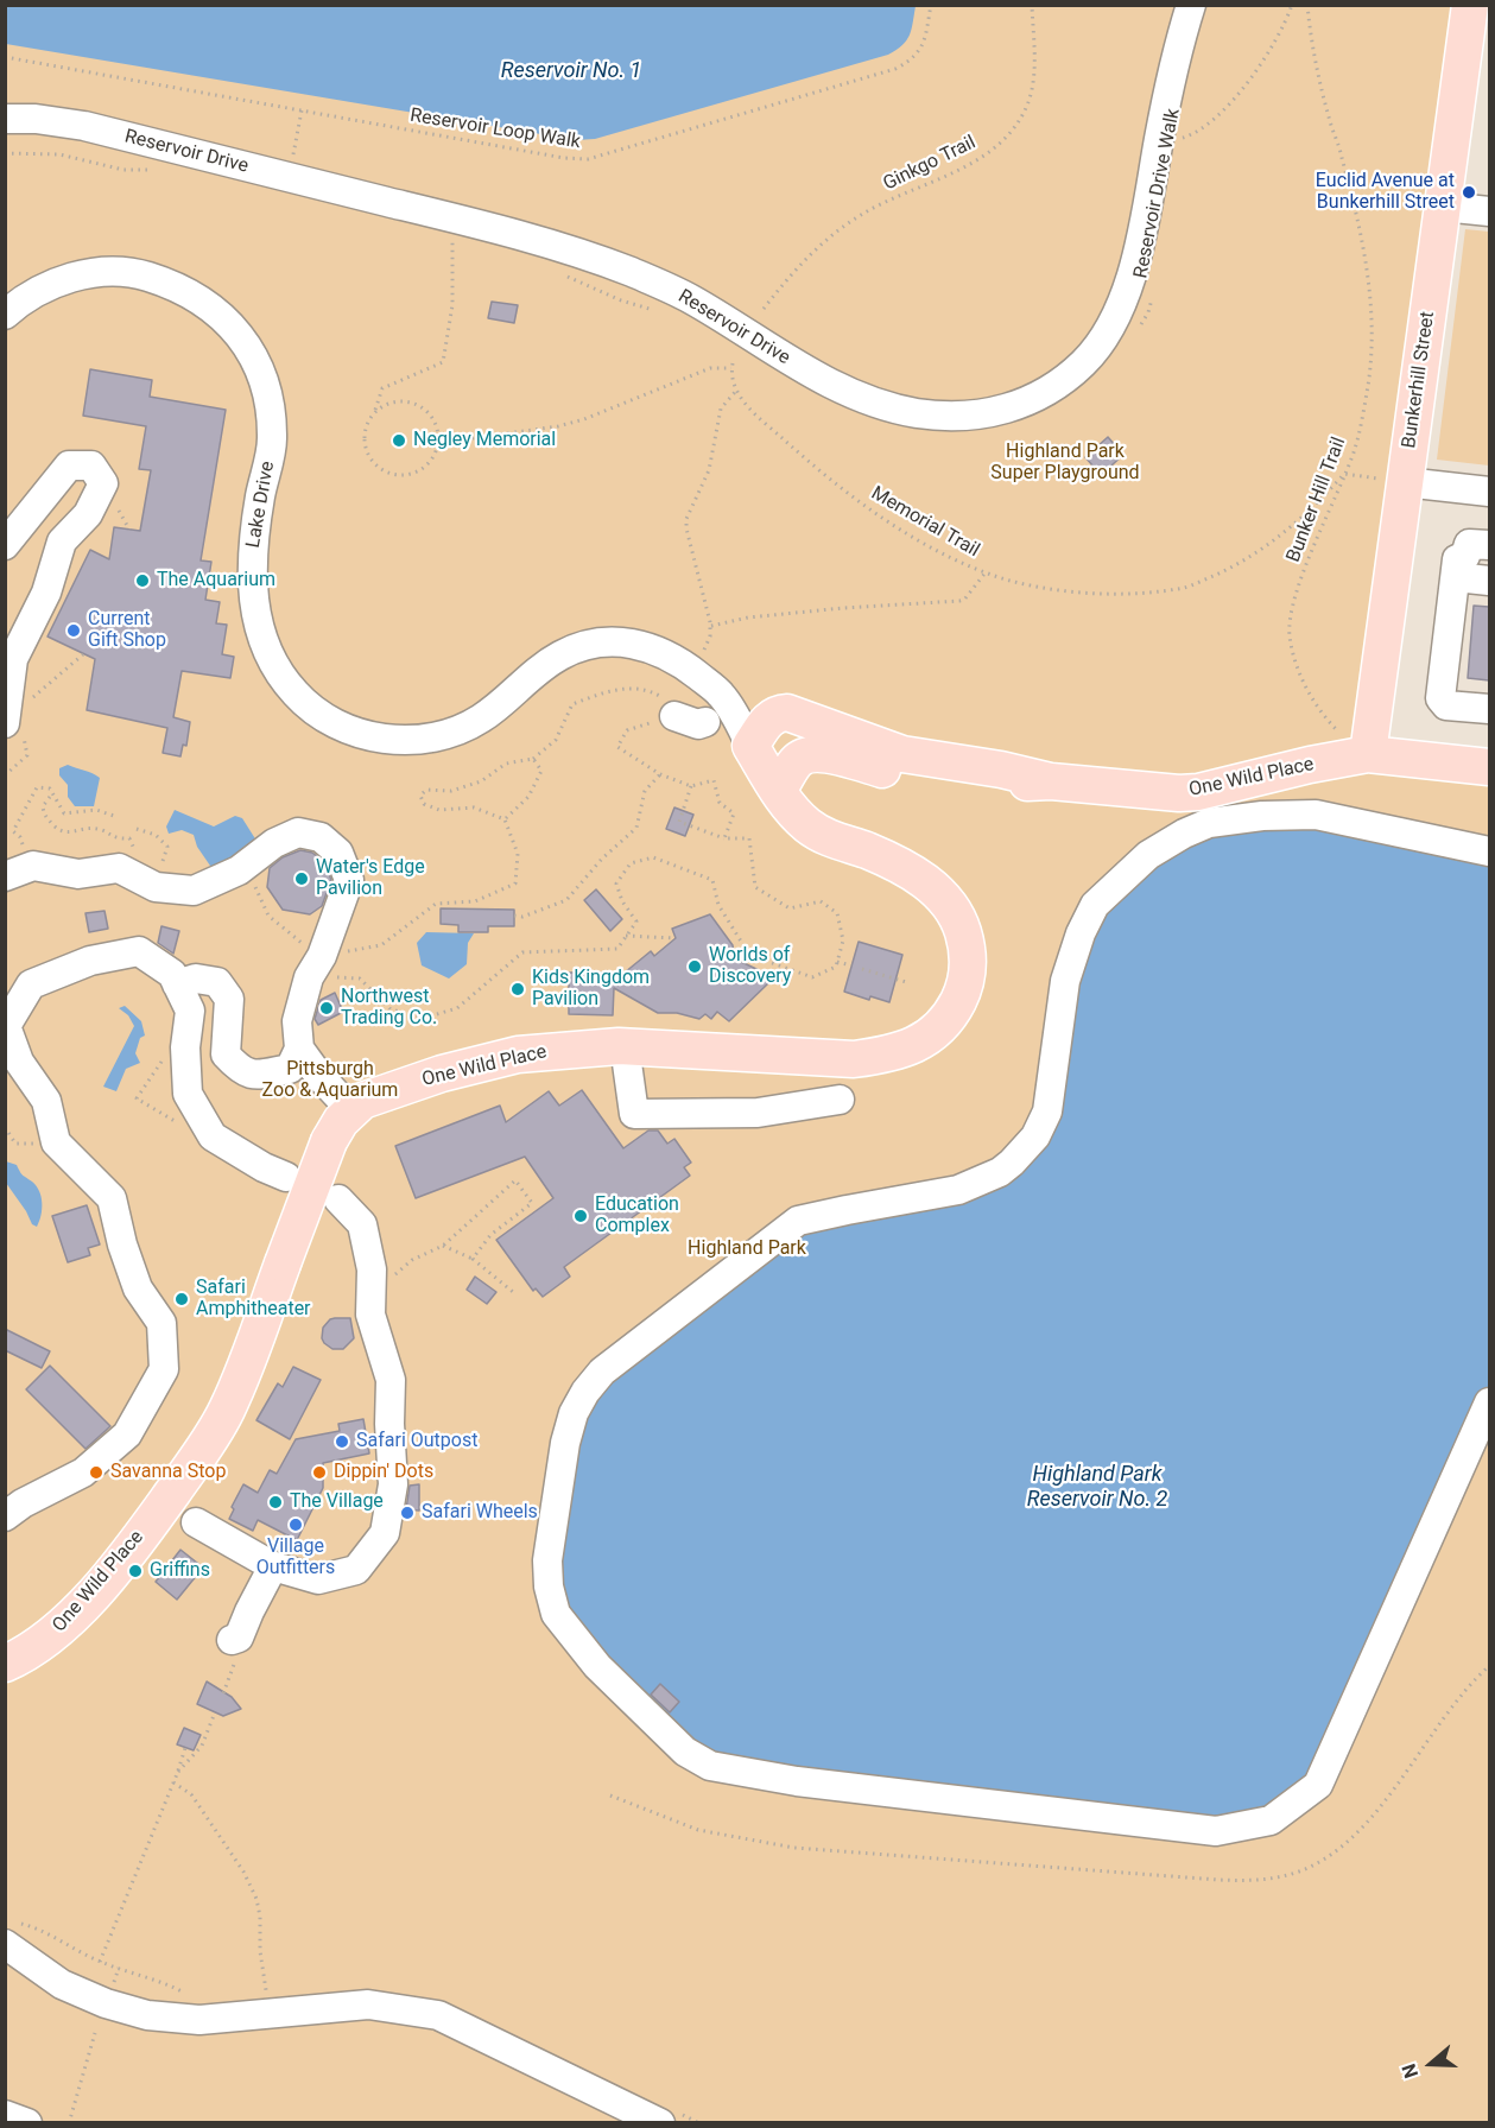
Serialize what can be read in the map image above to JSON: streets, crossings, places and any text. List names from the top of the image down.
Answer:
{
  "streets": {
    "main road": ["Bunkerhill Street", "One Wild Place"],
    "street": ["Reservoir Drive", "Lake Drive"],
    "path": [
      "Reservoir Loop Walk",
      "Ginkgo Trail",
      "Reservoir Drive Walk",
      "Bunker Hill Trail",
      "Memorial Trail"
    ]
  },
  "crossings": [
    ["Reservoir Drive", "Reservoir Drive Walk"],
    ["Bunkerhill Street", "Bunker Hill Trail"],
    ["Bunkerhill Street", "One Wild Place"],
    ["Bunker Hill Trail", "Memorial Trail"],
    ["Bunker Hill Trail", "One Wild Place"],
    ["Lake Drive", "One Wild Place"]
  ],
  "water": ["Reservoir No. 1", "Highland Park Reservoir No. 2"],
  "parks": ["Highland Park Super Playground", "Pittsburgh Zoo & Aquarium", "Highland Park"],
  "places": [
    "Euclid Avenue at Bunkerhill Street",
    "Negley Memorial",
    "The Aquarium",
    "Current Gift Shop",
    "Water's Edge Pavilion",
    "Worlds of Discovery",
    "Kids Kingdom Pavilion",
    "Northwest Trading Co.",
    "Education Complex",
    "Safari Amphitheater",
    "Safari Outpost",
    "Savanna Stop",
    "Dippin' Dots",
    "The Village",
    "Safari Wheels",
    "Village Outfitters",
    "Griffins"
  ],
  "north": "left"
}
